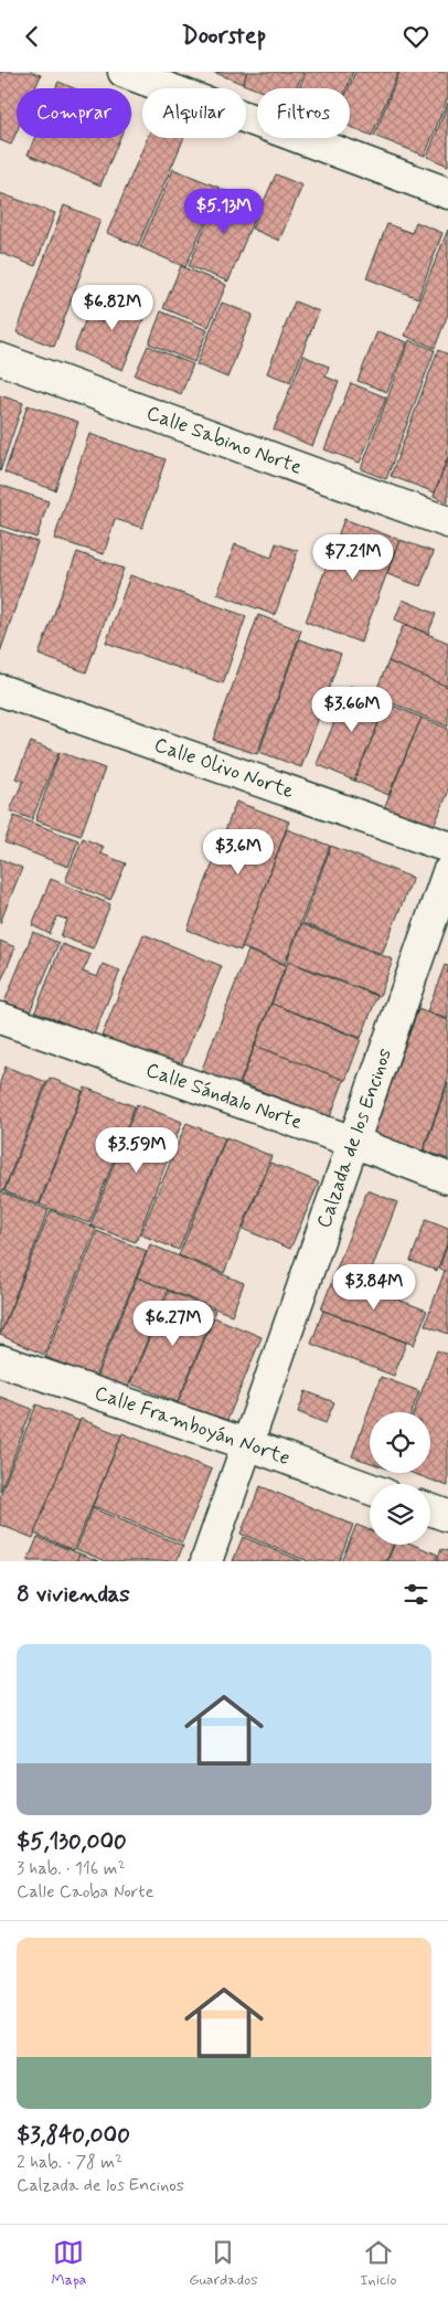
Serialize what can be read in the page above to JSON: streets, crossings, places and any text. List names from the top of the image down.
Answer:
{
  "streets": {
    "street": [
      "Calle Sabino Norte",
      "Calle Olivo Norte",
      "Calle Sándalo Norte",
      "Calzada de los Encinos",
      "Calle Framboyán Norte"
    ]
  },
  "crossings": [
    ["Calle Sándalo Norte", "Calzada de los Encinos"],
    ["Calzada de los Encinos", "Calle Framboyán Norte"]
  ],
  "page": {
    "header": "Doorstep",
    "chip": ["Comprar", "Alquilar", "Filtros"],
    "price": [
      "$5.13M",
      "$6.82M",
      "$7.21M",
      "$3.66M",
      "$3.6M",
      "$3.59M",
      "$3.84M",
      "$6.27M"
    ],
    "heading": "8 viviendas",
    "list": [
      {
        "name": "$5,130,000",
        "note": "3 hab. · 116 m² · Calle Caoba Norte"
      },
      {
        "name": "$3,840,000",
        "note": "2 hab. · 78 m² · Calzada de los Encinos"
      }
    ],
    "tabs": ["Mapa", "Guardados", "Inicio"]
  }
}
